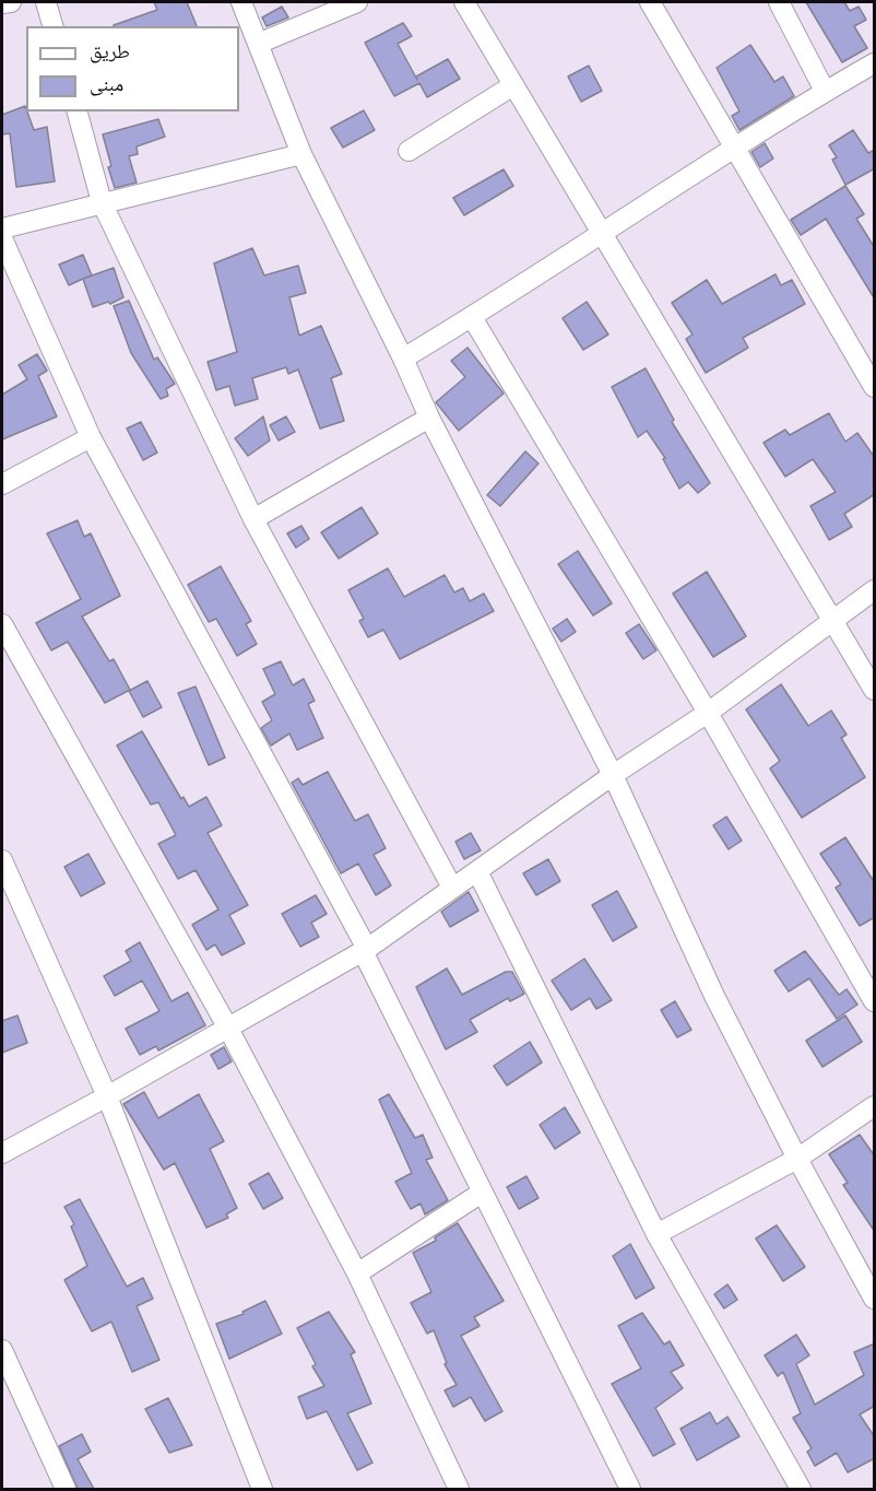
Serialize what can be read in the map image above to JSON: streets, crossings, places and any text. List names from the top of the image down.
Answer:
{
  "legend": ["طريق", "مبنى"]
}
